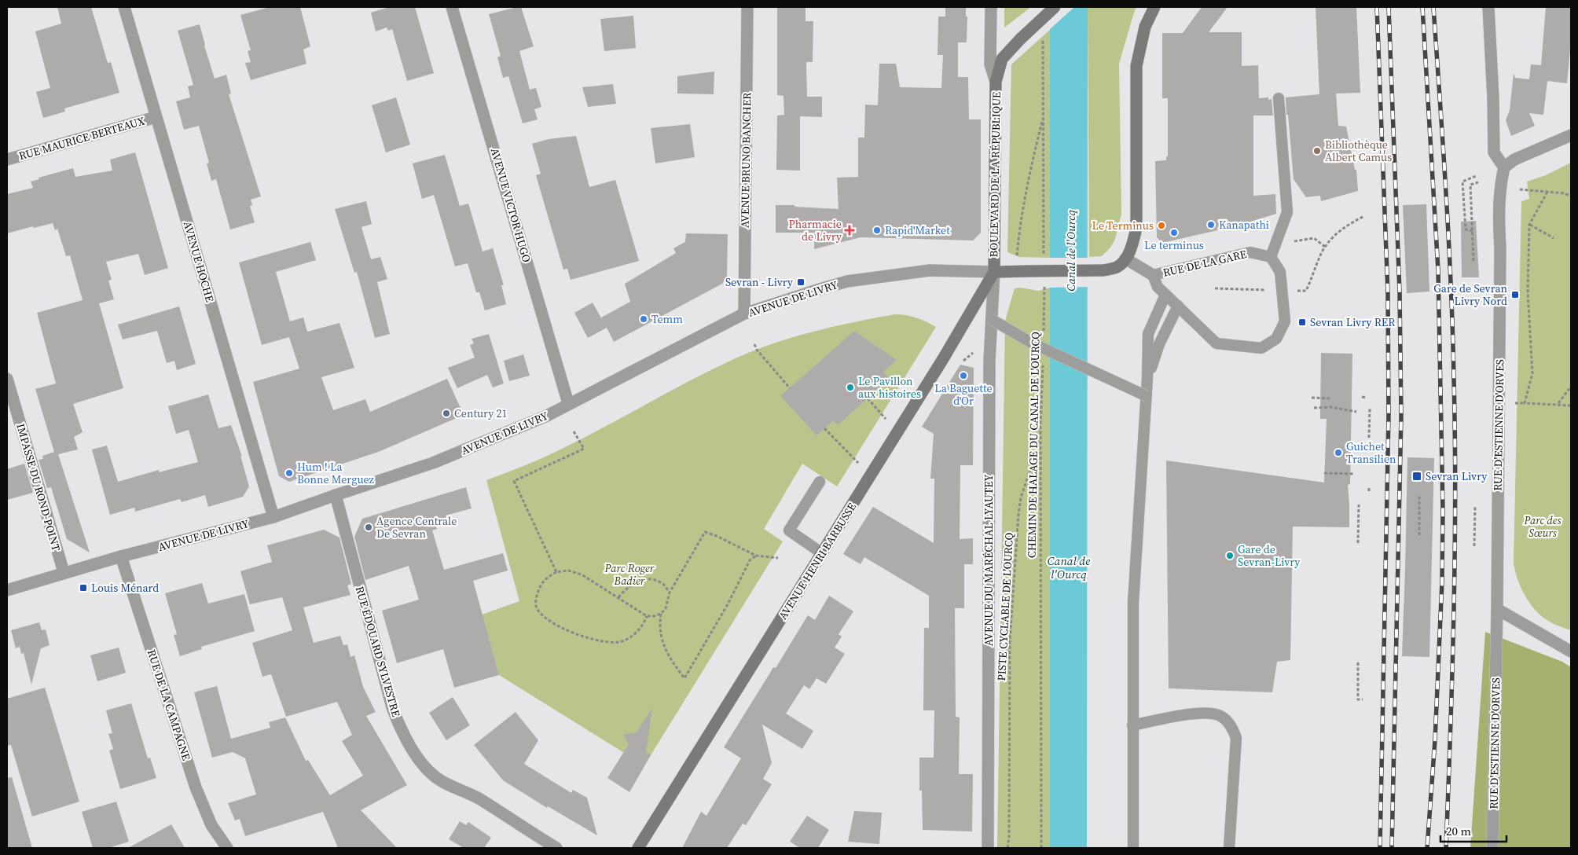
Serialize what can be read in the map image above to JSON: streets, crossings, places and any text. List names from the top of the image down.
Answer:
{
  "streets": {
    "main road": ["BOULEVARD DE LA RÉPUBLIQUE", "AVENUE HENRI BARBUSSE"],
    "street": [
      "RUE MAURICE BERTEAUX",
      "AVENUE BRUNO BANCHER",
      "AVENUE VICTOR HUGO",
      "AVENUE HOCHE",
      "RUE DE LA GARE",
      "AVENUE DE LIVRY",
      "RUE D'ESTIENNE D'ORVES",
      "IMPASSE DU ROND-POINT",
      "AVENUE DU MARÉCHAL LYAUTEY",
      "RUE ÉDOUARD SYLVESTRE",
      "RUE DE LA CAMPAGNE"
    ],
    "path": ["CHEMIN DE HALAGE DU CANAL DE L'OURCQ", "PISTE CYCLABLE DE L'OURCQ"]
  },
  "crossings": [
    ["RUE MAURICE BERTEAUX", "AVENUE HOCHE"],
    ["AVENUE BRUNO BANCHER", "AVENUE DE LIVRY"],
    ["BOULEVARD DE LA RÉPUBLIQUE", "AVENUE DE LIVRY"],
    ["BOULEVARD DE LA RÉPUBLIQUE", "AVENUE DU MARÉCHAL LYAUTEY"],
    ["BOULEVARD DE LA RÉPUBLIQUE", "AVENUE HENRI BARBUSSE"],
    ["AVENUE VICTOR HUGO", "AVENUE DE LIVRY"],
    ["AVENUE HOCHE", "AVENUE DE LIVRY"],
    ["AVENUE DE LIVRY", "IMPASSE DU ROND-POINT"],
    ["AVENUE DE LIVRY", "AVENUE DU MARÉCHAL LYAUTEY"],
    ["AVENUE DE LIVRY", "AVENUE HENRI BARBUSSE"],
    ["AVENUE DE LIVRY", "RUE ÉDOUARD SYLVESTRE"],
    ["AVENUE DE LIVRY", "RUE DE LA CAMPAGNE"],
    ["CHEMIN DE HALAGE DU CANAL DE L'OURCQ", "PISTE CYCLABLE DE L'OURCQ"],
    ["AVENUE DU MARÉCHAL LYAUTEY", "AVENUE HENRI BARBUSSE"]
  ],
  "water": ["Canal de l'Ourcq"],
  "parks": ["Parc des Sœurs", "Parc Roger Badier"],
  "places": {
    "other": [
      "Bibliothèque Albert Camus",
      "Kanapathi",
      "Le Terminus",
      "Rapid'Market",
      "Le terminus",
      "Temm",
      "La Baguette d'Or",
      "Le Pavillon aux histoires",
      "Century 21",
      "Guichet Transilien",
      "Hum ! La Bonne Merguez",
      "Agence Centrale De Sevran",
      "Gare de Sevran-Livry"
    ],
    "health": ["Pharmacie de Livry"],
    "transit": [
      "Sevran - Livry",
      "Gare de Sevran Livry Nord",
      "Sevran Livry RER",
      "Sevran Livry",
      "Louis Ménard"
    ]
  },
  "scale_bar": "20 m"
}
